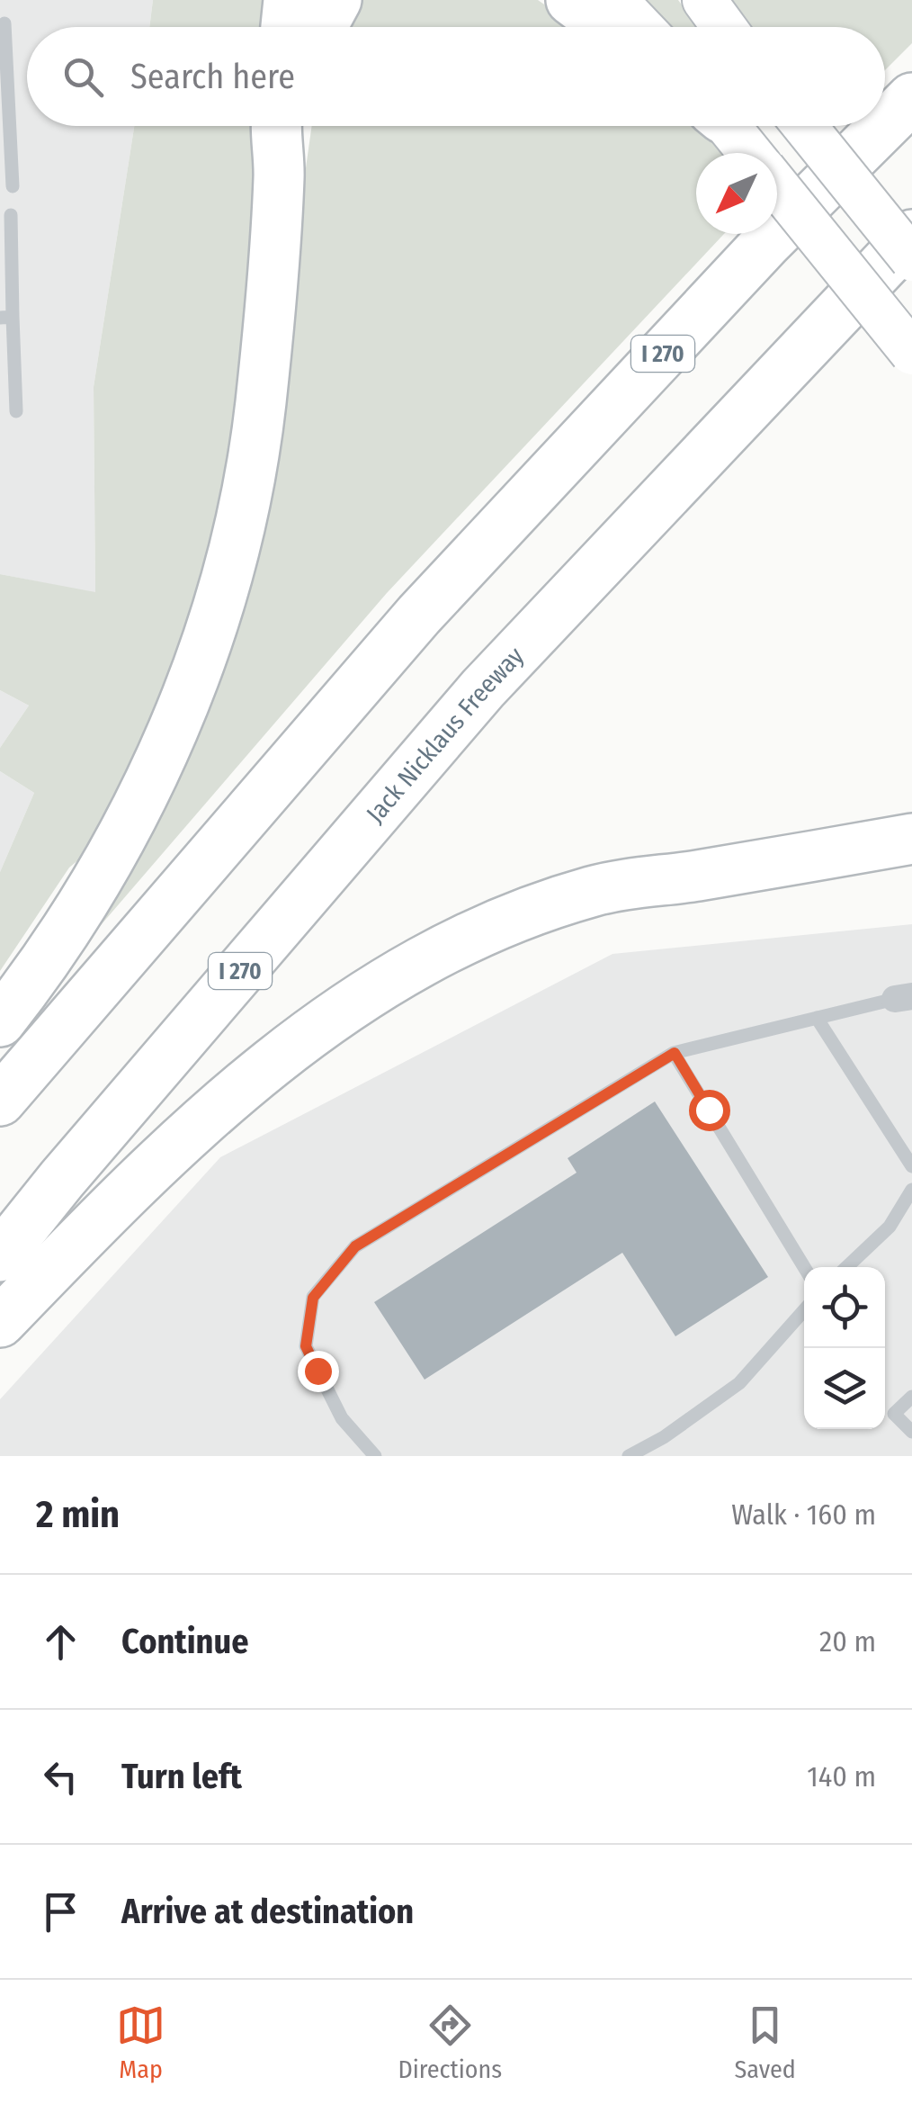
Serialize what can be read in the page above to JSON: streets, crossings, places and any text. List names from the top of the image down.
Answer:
{
  "streets": {
    "highway": ["I 270", "Jack Nicklaus Freeway"]
  },
  "north": "bottom left",
  "page": {
    "search": "Search here",
    "heading": ["2 min", "Walk · 160 m"],
    "list": [
      ["Continue", "20 m"],
      ["Turn left", "140 m"],
      "Arrive at destination"
    ],
    "nav": ["Map", "Directions", "Saved"]
  }
}
